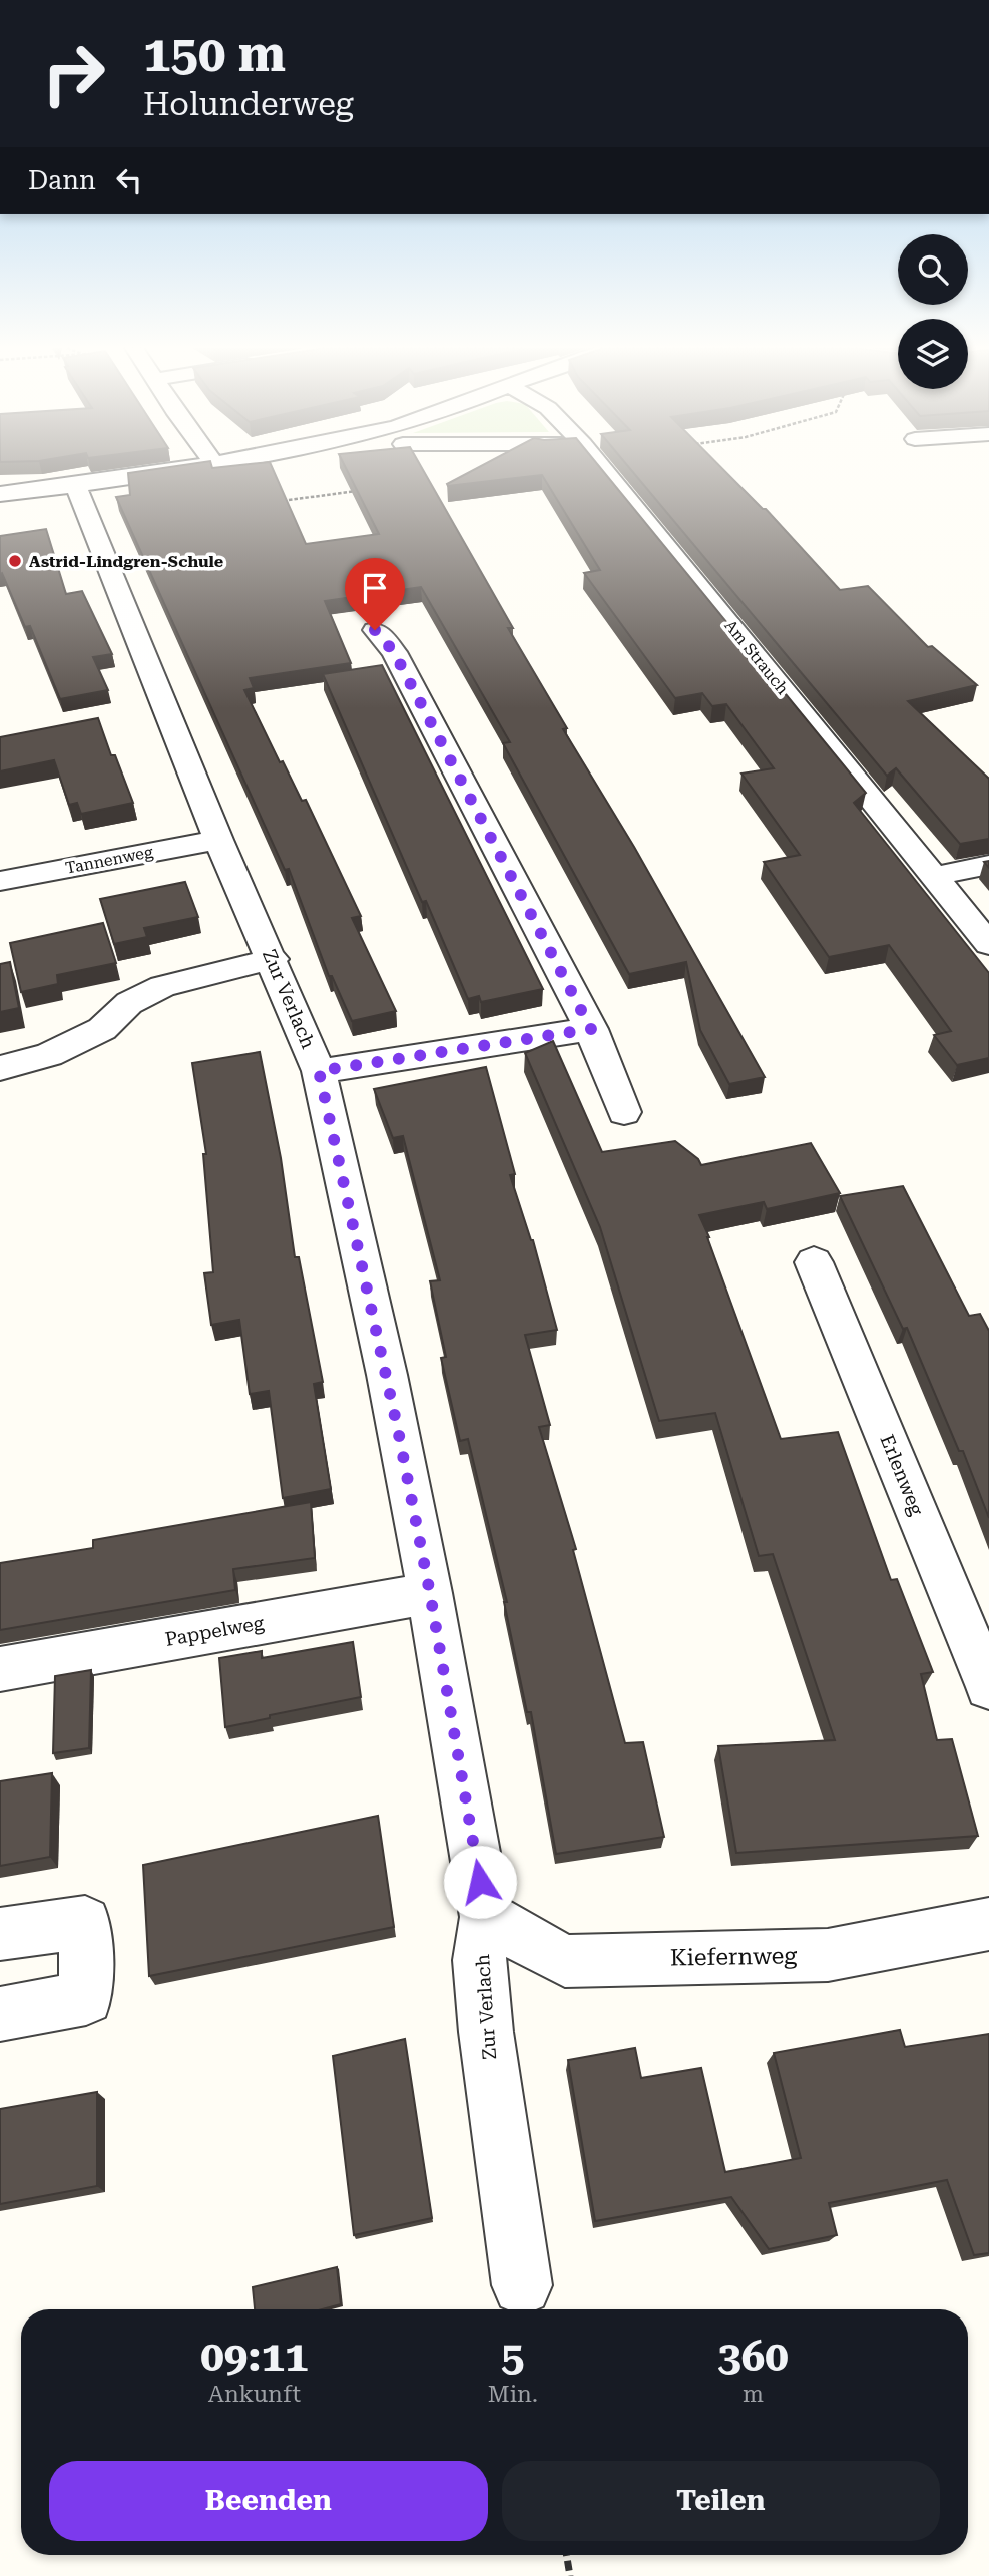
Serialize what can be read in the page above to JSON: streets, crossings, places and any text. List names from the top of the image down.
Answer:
{
  "streets": {
    "street": [
      "Am Strauch",
      "Tannenweg",
      "Zur Verlach",
      "Erlenweg",
      "Pappelweg",
      "Kiefernweg"
    ]
  },
  "crossings": [
    ["Tannenweg", "Zur Verlach"],
    ["Zur Verlach", "Pappelweg"],
    ["Zur Verlach", "Kiefernweg"]
  ],
  "places": ["Astrid-Lindgren-Schule"],
  "page": {
    "turn": ["150 m", "Holunderweg"],
    "then": "Dann",
    "eta": [
      "09:11",
      "Ankunft",
      "5",
      "Min.",
      "360",
      "m"
    ],
    "buttons": ["Beenden", "Teilen"]
  }
}
